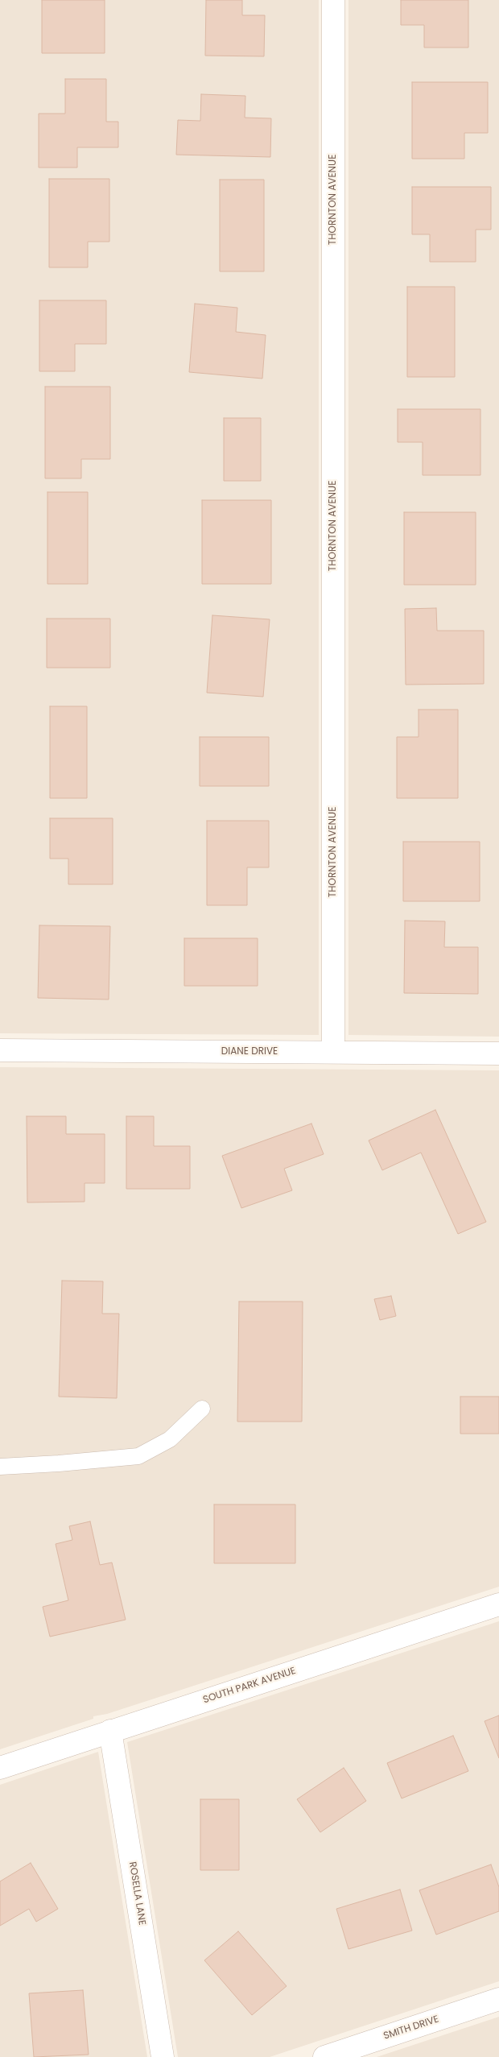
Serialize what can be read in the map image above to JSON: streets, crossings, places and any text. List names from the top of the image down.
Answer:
{
  "streets": {
    "street": [
      "THORNTON AVENUE",
      "DIANE DRIVE",
      "SOUTH PARK AVENUE",
      "ROSELLA LANE",
      "SMITH DRIVE"
    ]
  },
  "crossings": [
    ["THORNTON AVENUE", "DIANE DRIVE"],
    ["SOUTH PARK AVENUE", "ROSELLA LANE"]
  ]
}
